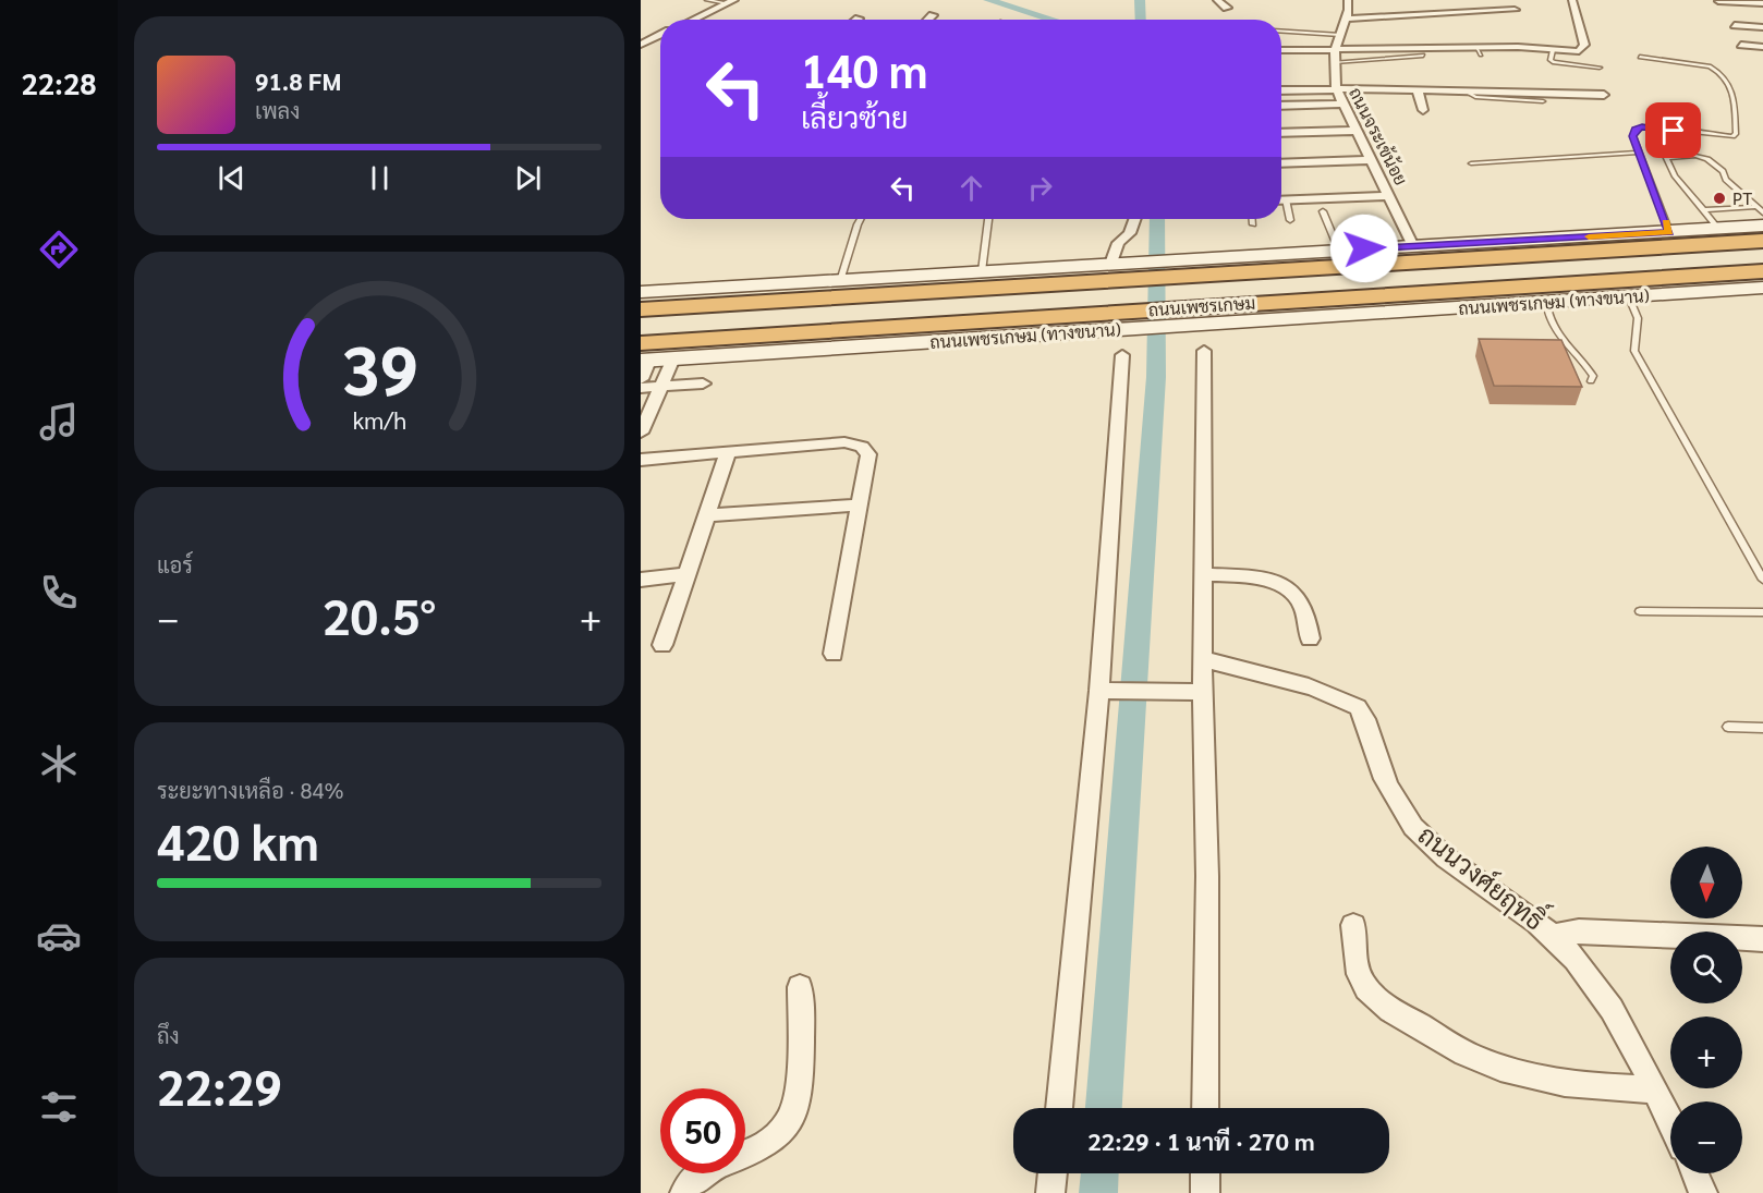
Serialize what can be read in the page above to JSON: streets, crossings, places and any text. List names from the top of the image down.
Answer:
{
  "streets": {
    "highway": ["ถนนเพชรเกษม"],
    "main road": ["ถนนเพชรเกษม (ทางขนาน)"],
    "street": ["ถนนจระเข้น้อย", "ถนนวงศ์ยฤทธิ์"]
  },
  "crossings": [
    ["ถนนเพชรเกษม (ทางขนาน)", "ถนนเพชรเกษม"]
  ],
  "places": ["PT"],
  "north": "bottom",
  "page": {
    "tabs": "22:28",
    "turn": ["140 m", "เลี้ยวซ้าย"],
    "song": ["91.8 FM", "เพลง"],
    "tile": [
      "แอร์",
      ["ระยะทางเหลือ · 84%", "420 km"],
      ["ถึง", "22:29"]
    ],
    "heat": ["−", "20.5°", "+"],
    "map_buttons": ["+", "−"],
    "limit": "50",
    "trip": "22:29 · 1 นาที · 270 m",
    "gauge": ["39", "km/h"]
  }
}
